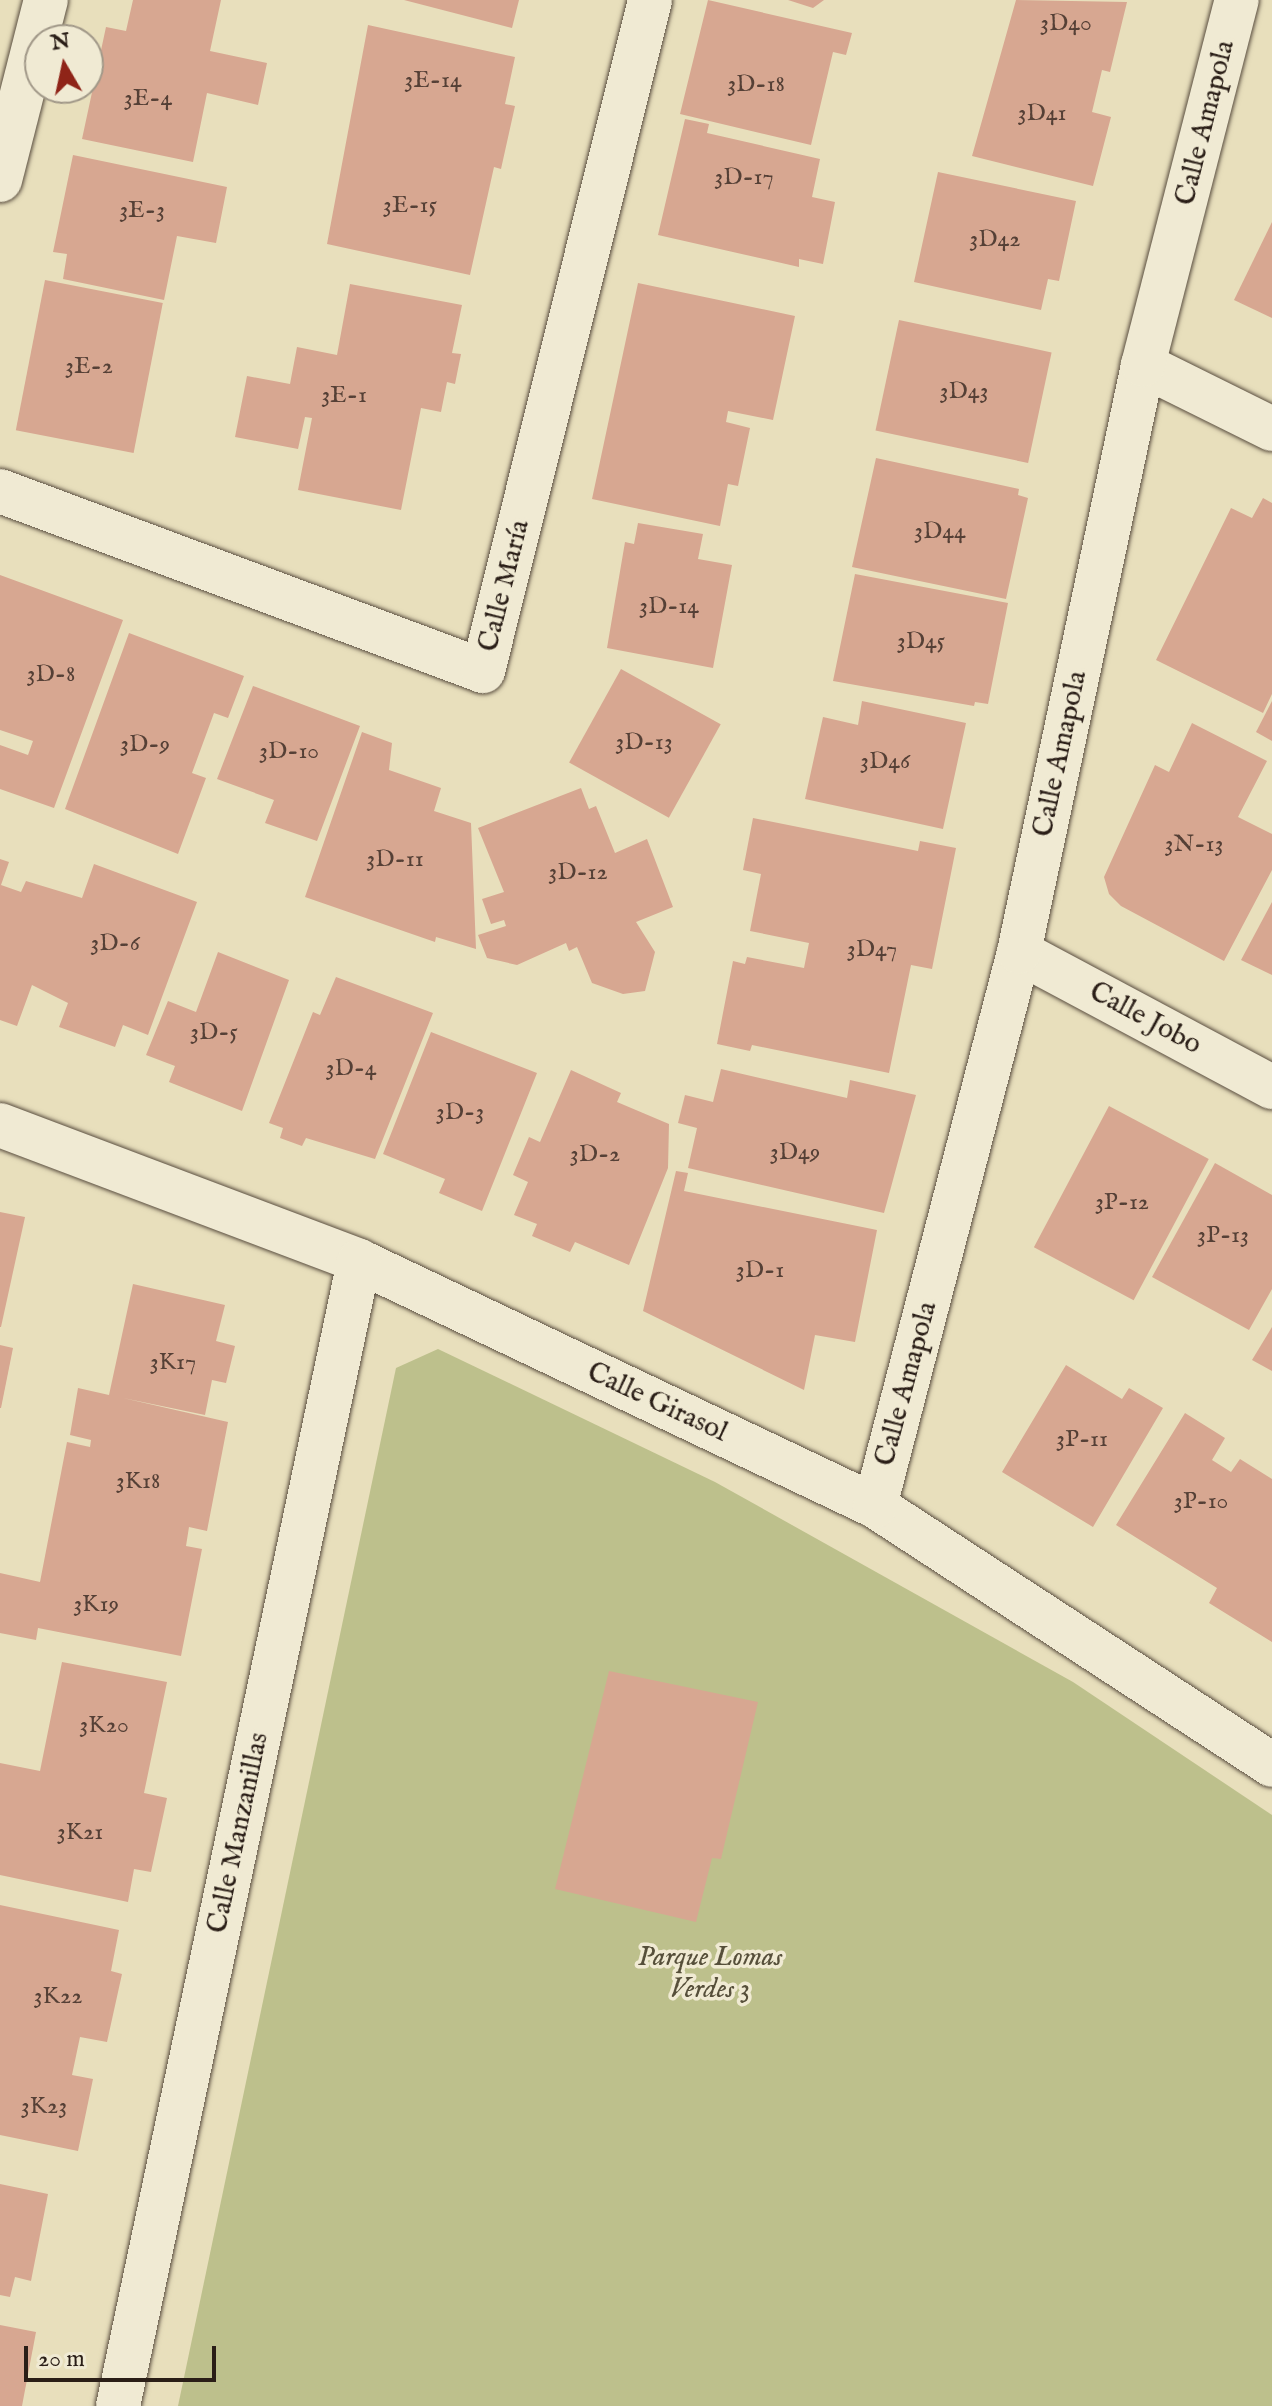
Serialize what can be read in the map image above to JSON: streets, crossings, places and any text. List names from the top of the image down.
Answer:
{
  "streets": {
    "street": [
      "Calle Amapola",
      "Calle María",
      "Calle Jobo",
      "Calle Girasol",
      "Calle Manzanillas"
    ]
  },
  "crossings": [
    ["Calle Amapola", "Calle Jobo"],
    ["Calle Amapola", "Calle Girasol"],
    ["Calle Girasol", "Calle Manzanillas"]
  ],
  "parks": ["Parque Lomas Verdes 3"],
  "house_numbers": [
    "3D40",
    "3E-14",
    "3D-18",
    "3E-4",
    "3D41",
    "3D-17",
    "3E-15",
    "3E-3",
    "3D42",
    "3E-2",
    "3D43",
    "3E-1",
    "3D44",
    "3D-14",
    "3D45",
    "3D-8",
    "3D-13",
    "3D-9",
    "3D-10",
    "3D46",
    "3N-13",
    "3D-11",
    "3D-12",
    "3D-6",
    "3D47",
    "3D-5",
    "3D-4",
    "3D-3",
    "3D49",
    "3D-2",
    "3P-12",
    "3P-13",
    "3D-1",
    "3K17",
    "3P-11",
    "3K18",
    "3P-10",
    "3K19",
    "3K20",
    "3K21",
    "3K22",
    "3K23"
  ],
  "scale_bar": "20 m",
  "north": "top"
}
